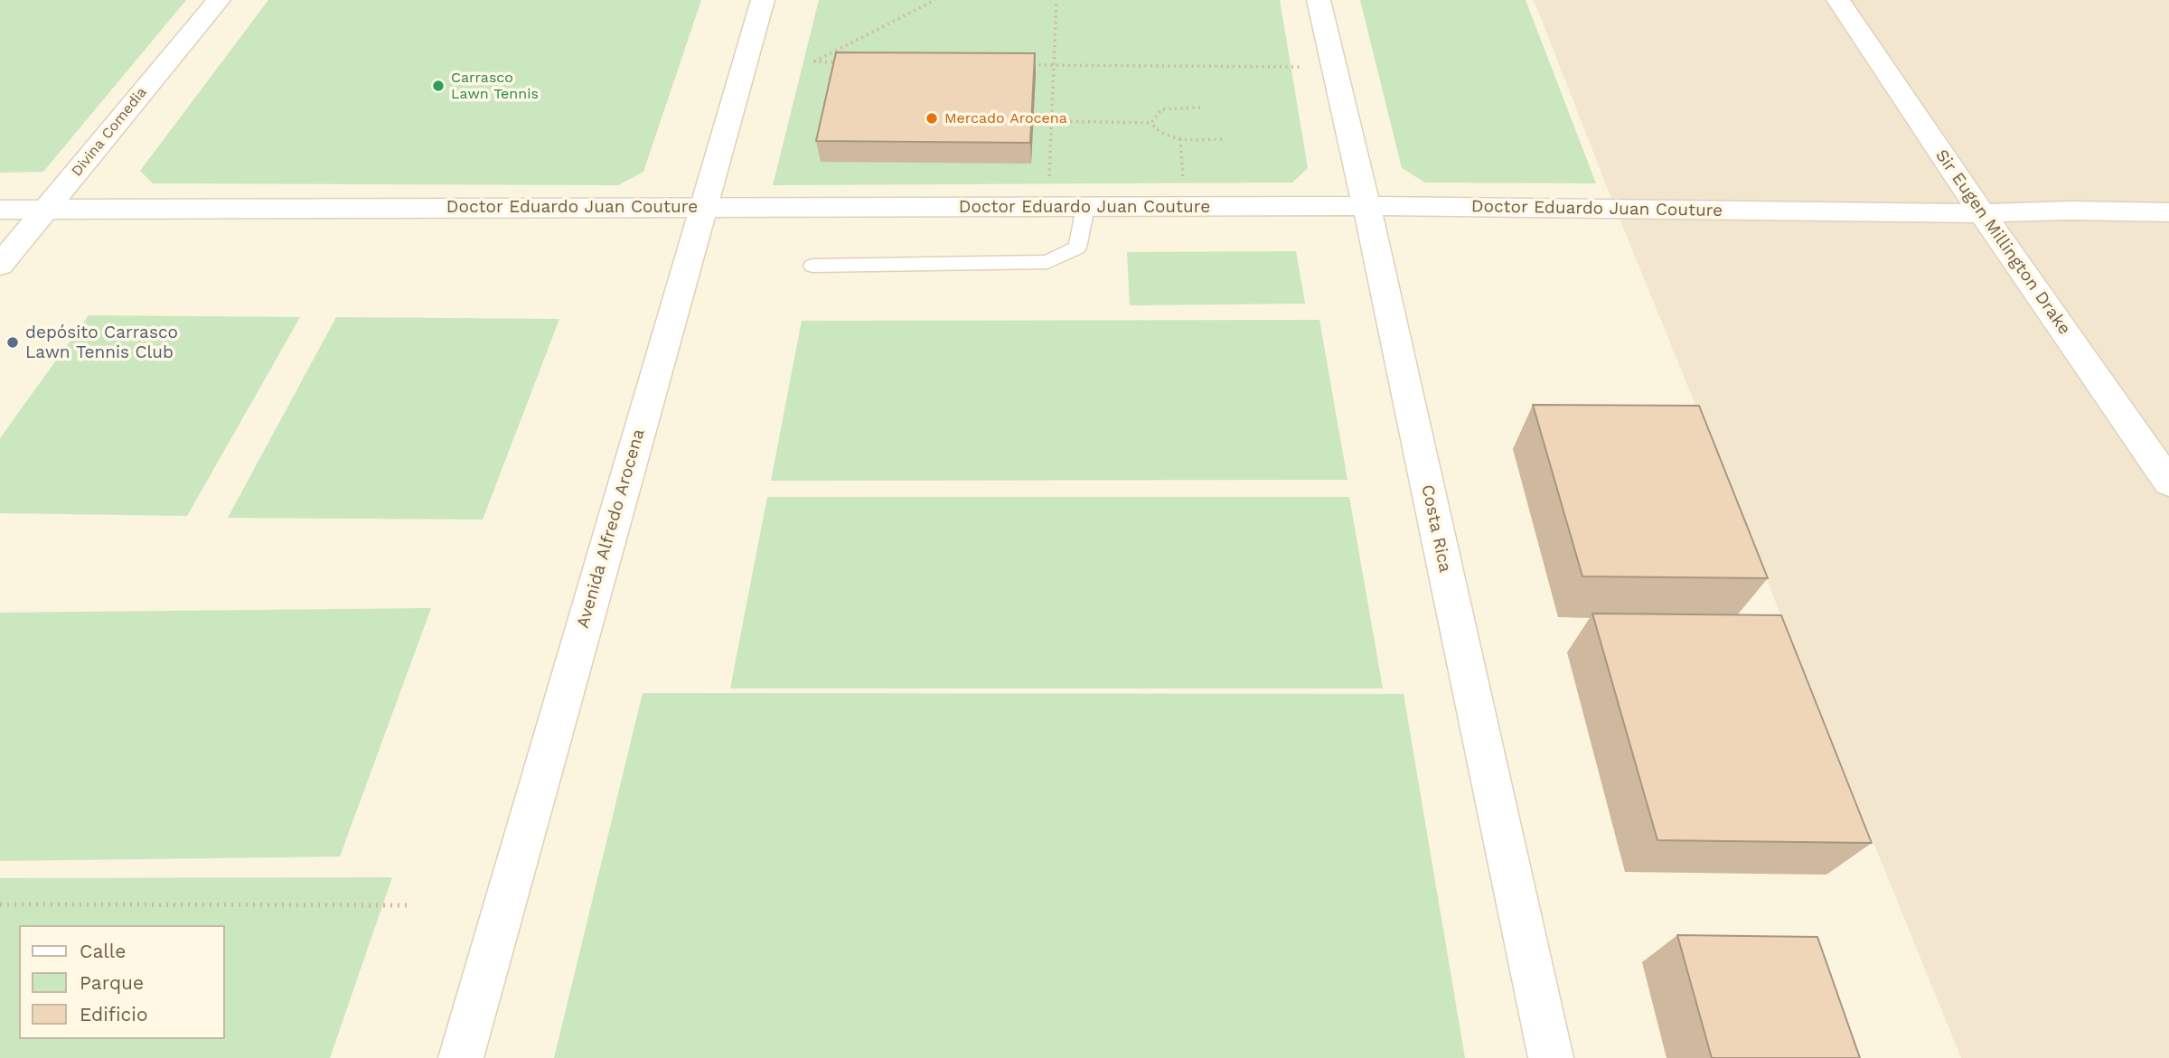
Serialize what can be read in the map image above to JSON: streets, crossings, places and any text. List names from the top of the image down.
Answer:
{
  "streets": {
    "street": [
      "Divina Comedia",
      "Doctor Eduardo Juan Couture",
      "Sir Eugen Millington Drake",
      "Avenida Alfredo Arocena",
      "Costa Rica"
    ]
  },
  "crossings": [
    ["Divina Comedia", "Doctor Eduardo Juan Couture"],
    ["Doctor Eduardo Juan Couture", "Sir Eugen Millington Drake"],
    ["Doctor Eduardo Juan Couture", "Avenida Alfredo Arocena"],
    ["Doctor Eduardo Juan Couture", "Costa Rica"]
  ],
  "places": ["Carrasco Lawn Tennis", "Mercado Arocena", "depósito Carrasco Lawn Tennis Club"],
  "legend": ["Calle", "Parque", "Edificio"]
}
